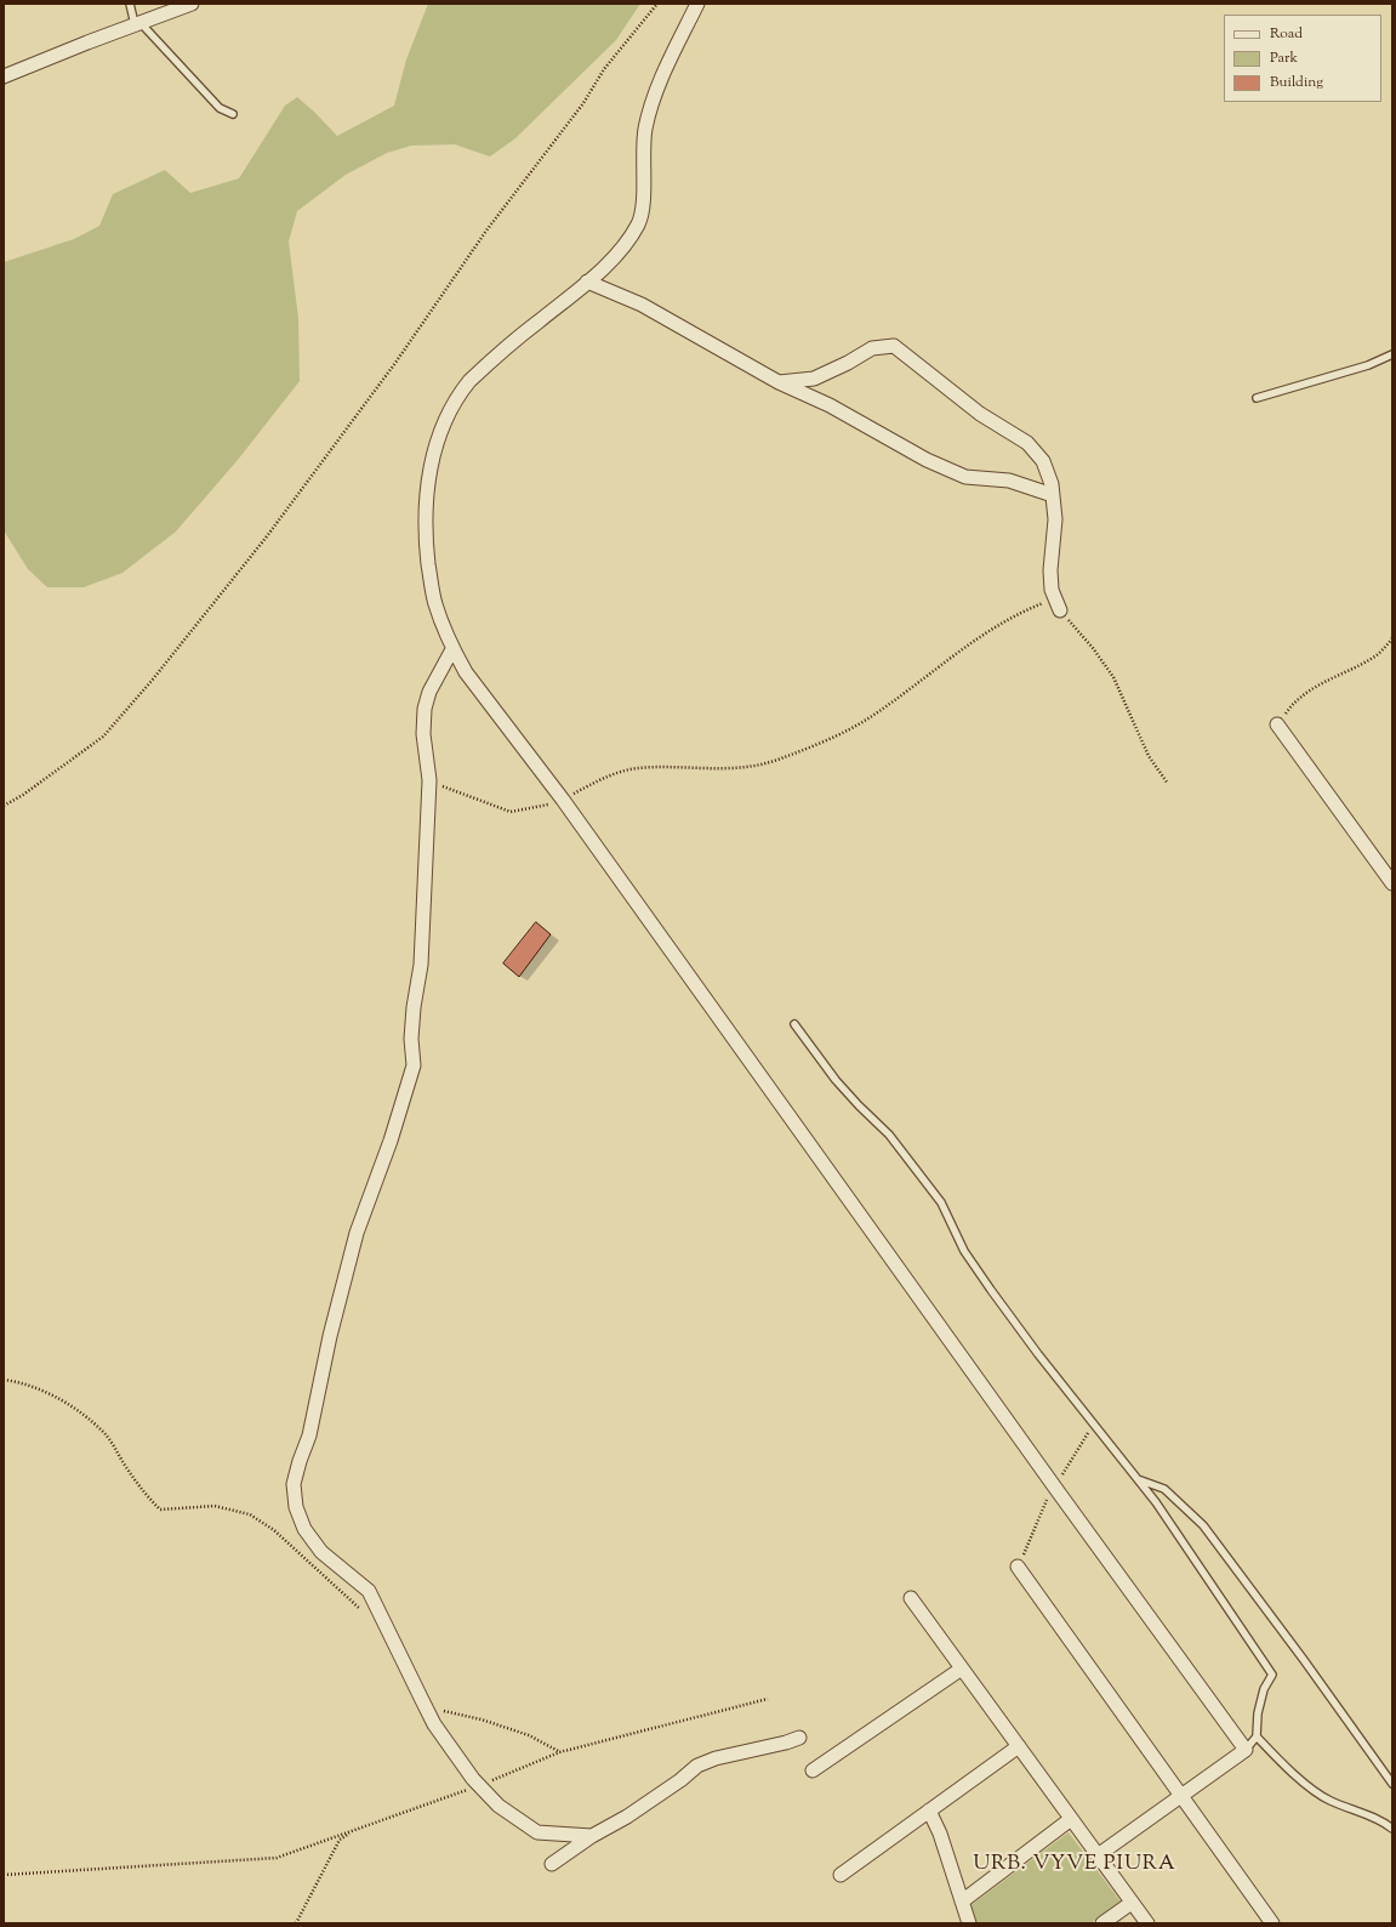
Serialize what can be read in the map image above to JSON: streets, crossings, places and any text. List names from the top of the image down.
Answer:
{
  "districts": ["URB. VYVE PIURA"],
  "legend": ["Road", "Park", "Building"]
}
